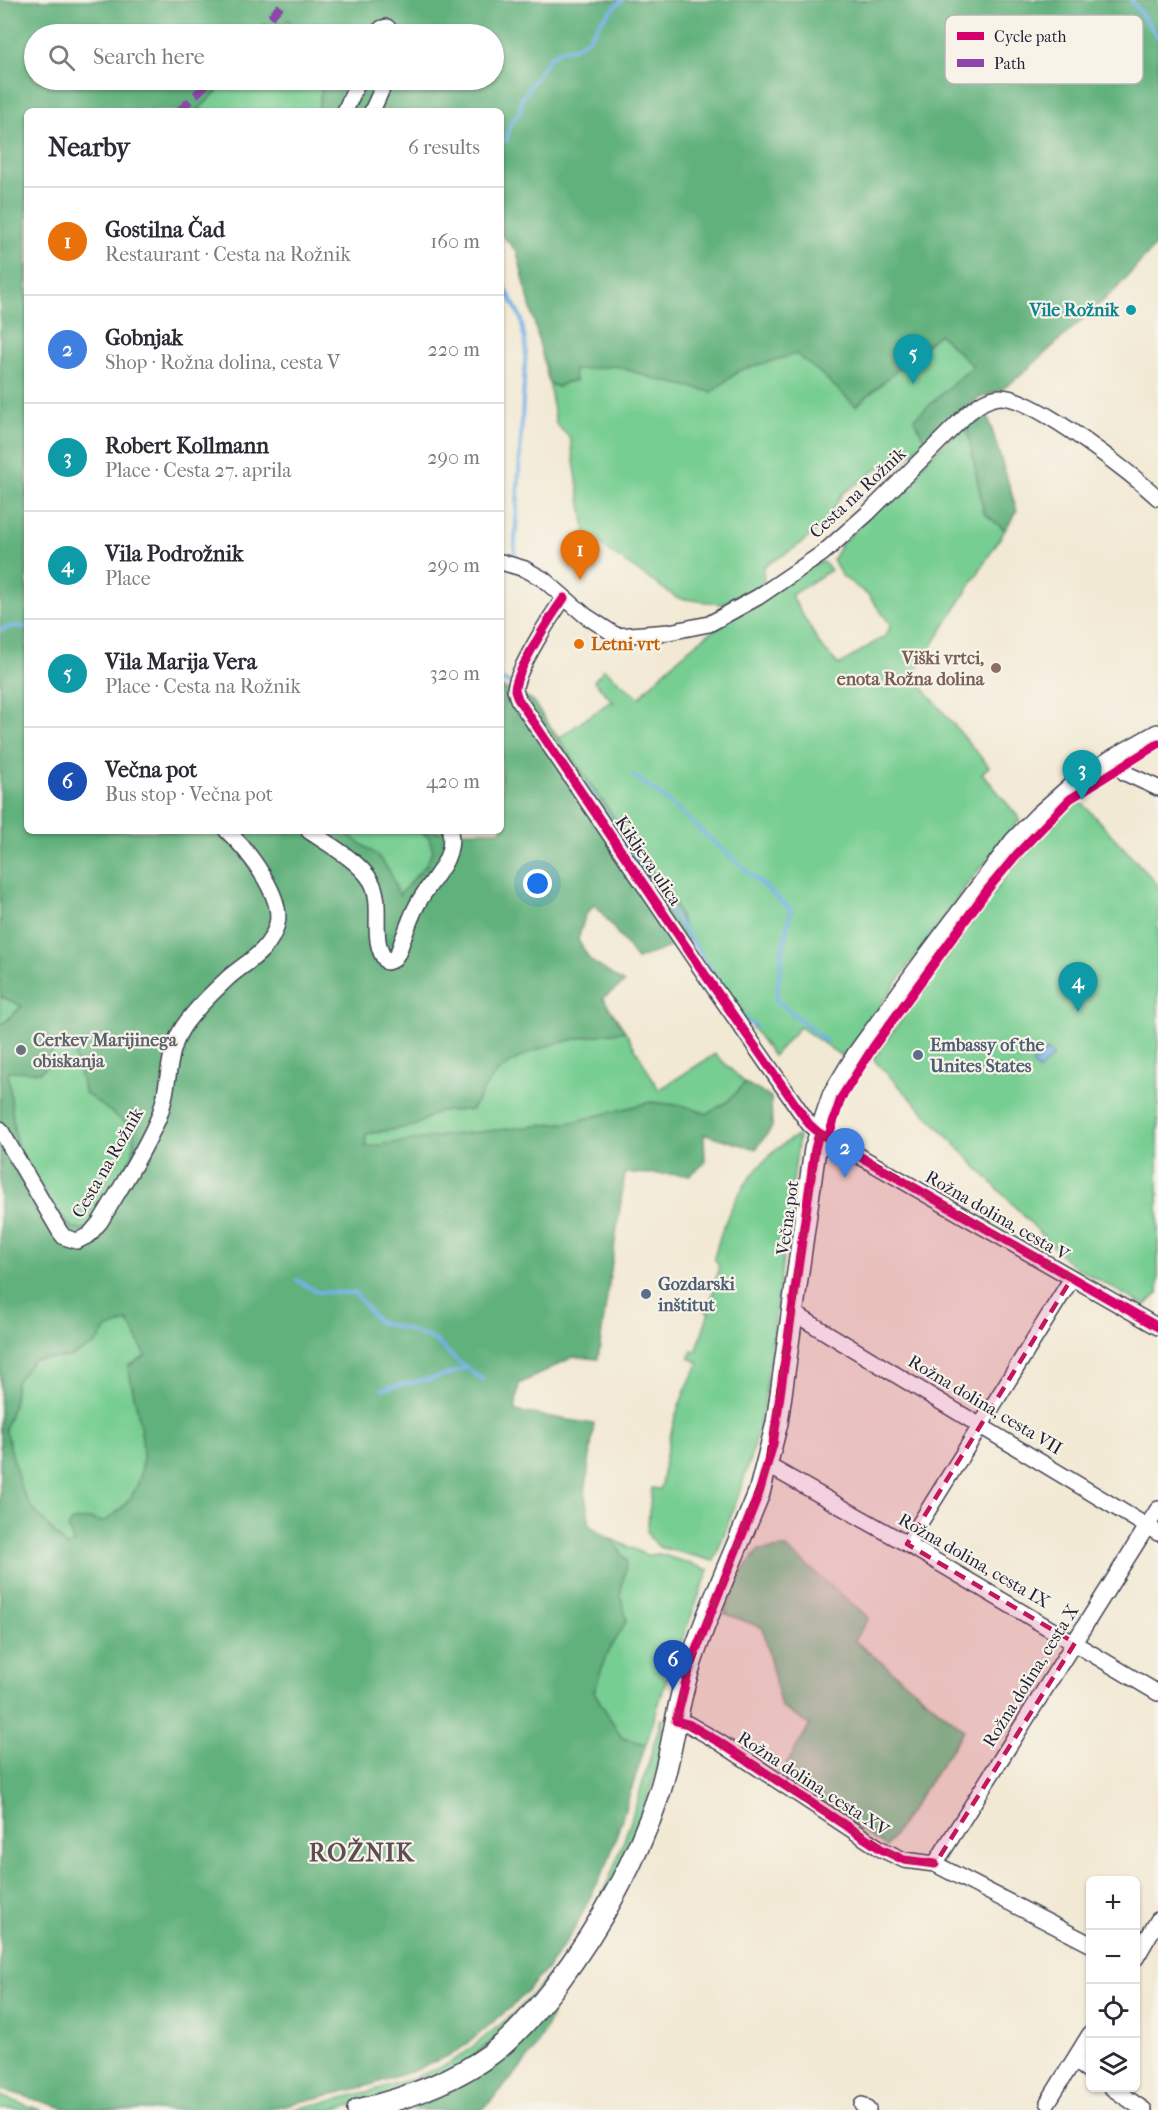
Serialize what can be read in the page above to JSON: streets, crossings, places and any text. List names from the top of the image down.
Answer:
{
  "streets": {
    "main road": ["Večna pot"],
    "street": [
      "Cesta na Rožnik",
      "Kikljeva ulica",
      "Rožna dolina, cesta V",
      "Rožna dolina, cesta VII",
      "Rožna dolina, cesta IX",
      "Rožna dolina, cesta X",
      "Rožna dolina, cesta XV"
    ]
  },
  "crossings": [
    ["Cesta na Rožnik", "Kikljeva ulica"],
    ["Kikljeva ulica", "Rožna dolina, cesta V"],
    ["Kikljeva ulica", "Večna pot"],
    ["Rožna dolina, cesta V", "Večna pot"],
    ["Večna pot", "Rožna dolina, cesta VII"],
    ["Večna pot", "Rožna dolina, cesta IX"],
    ["Večna pot", "Rožna dolina, cesta XV"],
    ["Rožna dolina, cesta VII", "Rožna dolina, cesta X"],
    ["Rožna dolina, cesta IX", "Rožna dolina, cesta X"],
    ["Rožna dolina, cesta X", "Rožna dolina, cesta XV"]
  ],
  "districts": ["ROŽNIK"],
  "places": [
    "Vile Rožnik",
    "Letni vrt",
    "Viški vrtci, enota Rožna dolina",
    "Cerkev Marijinega obiskanja",
    "Embassy of the Unites States",
    "Gozdarski inštitut"
  ],
  "legend": ["Cycle path", "Path"],
  "page": {
    "search": "Search here",
    "heading": ["Nearby", "6 results"],
    "list": [
      {
        "mark": "1",
        "name": "Gostilna Čad",
        "note": "Restaurant · Cesta na Rožnik",
        "value": "160 m"
      },
      {
        "mark": "2",
        "name": "Gobnjak",
        "note": "Shop · Rožna dolina, cesta V",
        "value": "220 m"
      },
      {
        "mark": "3",
        "name": "Robert Kollmann",
        "note": "Place · Cesta 27. aprila",
        "value": "290 m"
      },
      {
        "mark": "4",
        "name": "Vila Podrožnik",
        "note": "Place",
        "value": "290 m"
      },
      {
        "mark": "5",
        "name": "Vila Marija Vera",
        "note": "Place · Cesta na Rožnik",
        "value": "320 m"
      },
      {
        "mark": "6",
        "name": "Večna pot",
        "note": "Bus stop · Večna pot",
        "value": "420 m"
      }
    ],
    "pins": [
      "5",
      "1",
      "3",
      "4",
      "2",
      "6"
    ],
    "map_buttons": ["+", "−"]
  }
}
